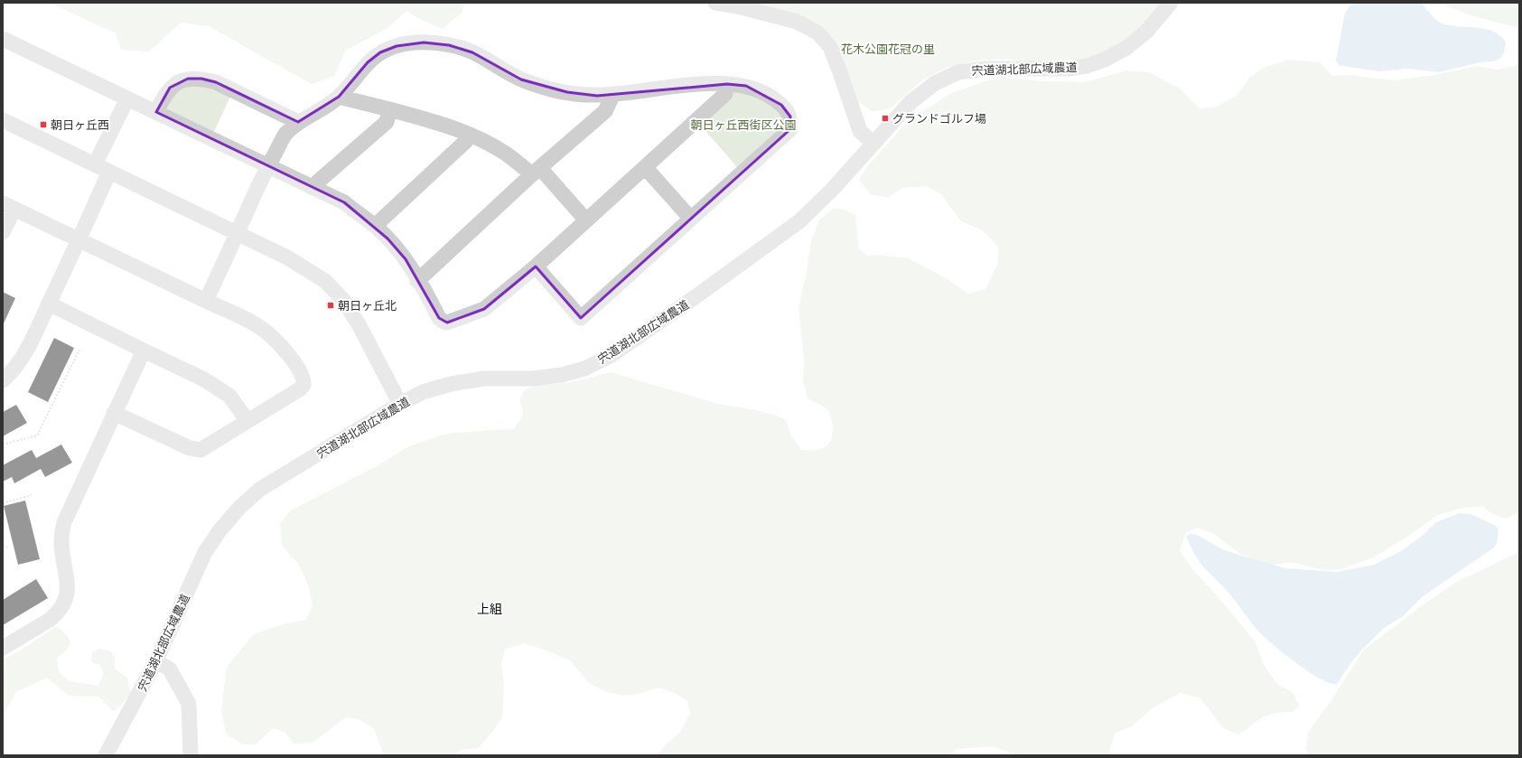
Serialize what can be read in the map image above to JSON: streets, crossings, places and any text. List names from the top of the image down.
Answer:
{
  "streets": {
    "street": ["宍道湖北部広域農道"]
  },
  "districts": ["上組"],
  "parks": ["花木公園花冠の里", "朝日ヶ丘西街区公園"],
  "places": {
    "transit": ["グランドゴルフ場", "朝日ヶ丘西", "朝日ヶ丘北"]
  }
}
